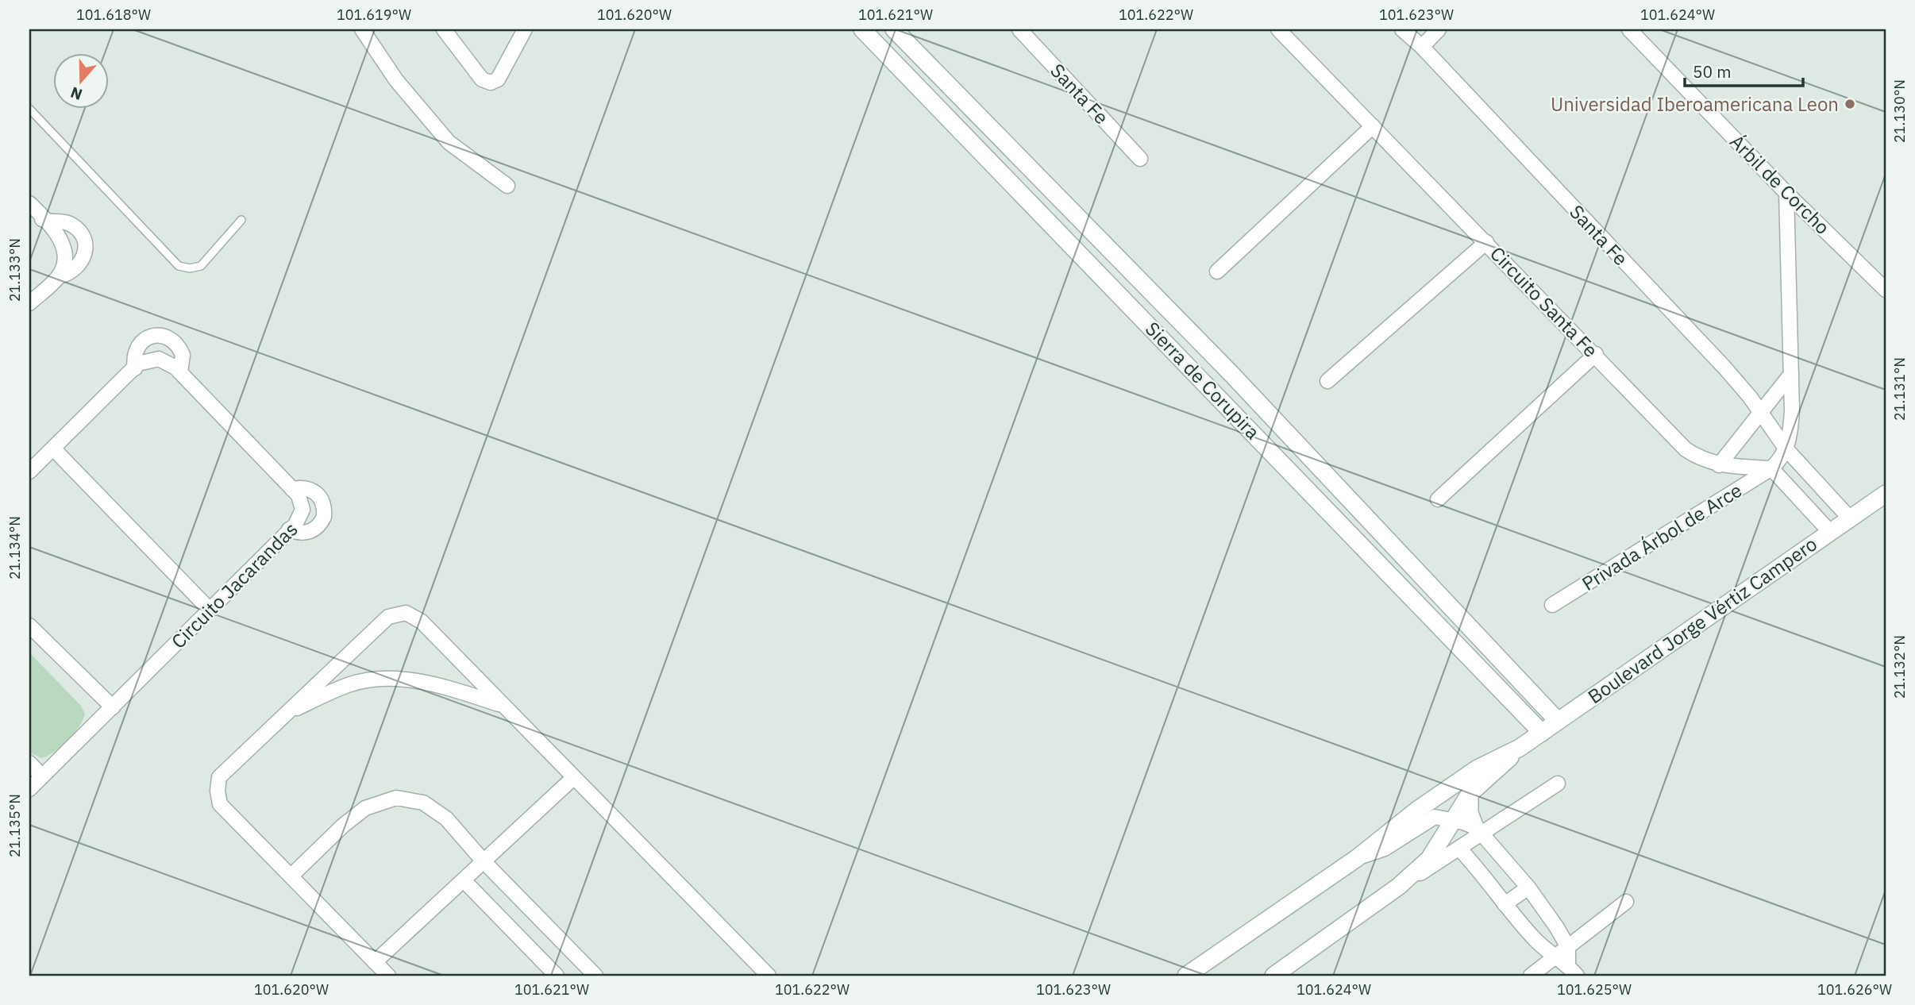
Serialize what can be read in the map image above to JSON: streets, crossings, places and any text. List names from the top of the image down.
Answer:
{
  "streets": {
    "street": [
      "Santa Fe",
      "Árbil de Corcho",
      "Circuito Santa Fe",
      "Sierra de Corupira",
      "Privada Árbol de Arce",
      "Circuito Jacarandas",
      "Boulevard Jorge Vértiz Campero"
    ]
  },
  "crossings": [
    ["Circuito Santa Fe", "Privada Árbol de Arce"],
    ["Sierra de Corupira", "Boulevard Jorge Vértiz Campero"]
  ],
  "places": ["Universidad Iberoamericana Leon"],
  "scale_bar": "50 m",
  "north": "bottom",
  "coordinates": [
    "101.618°W",
    "101.619°W",
    "101.620°W",
    "101.621°W",
    "101.622°W",
    "101.623°W",
    "101.624°W",
    "21.130°N",
    "21.133°N",
    "21.131°N",
    "21.134°N",
    "21.132°N",
    "21.135°N",
    "101.625°W",
    "101.626°W"
  ]
}
